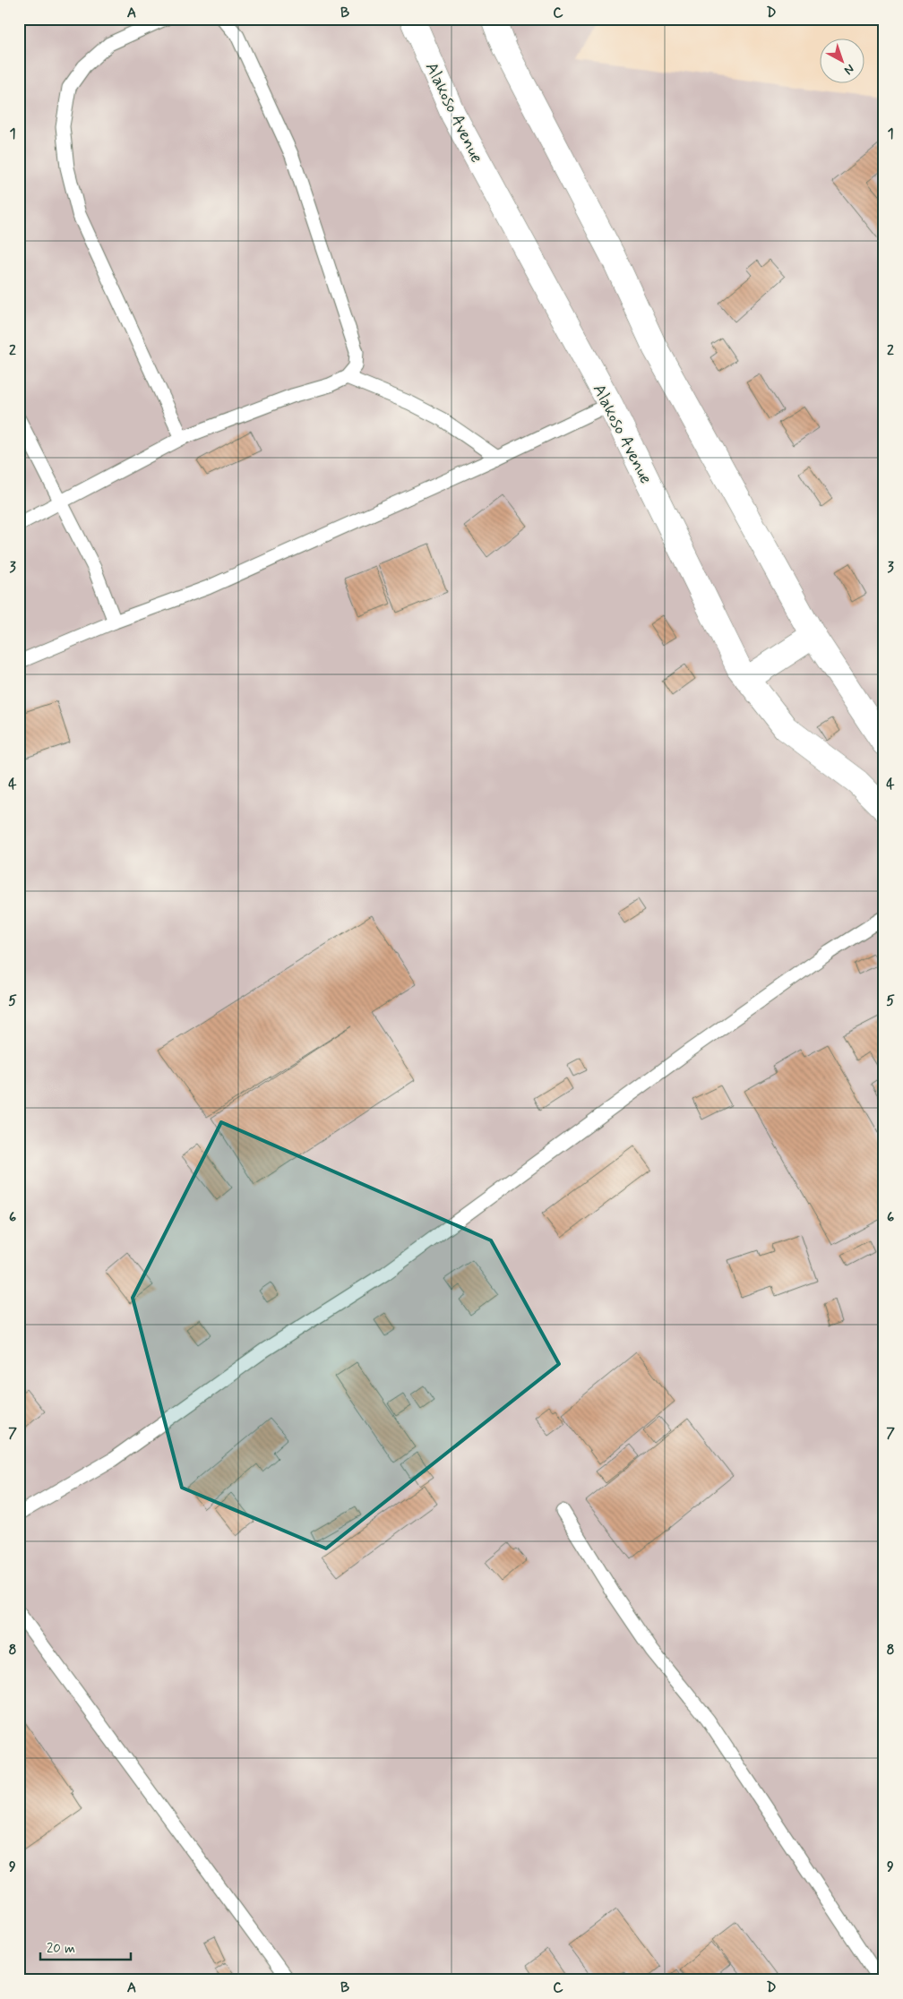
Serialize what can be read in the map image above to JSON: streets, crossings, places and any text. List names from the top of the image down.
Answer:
{
  "streets": {
    "street": ["Alakoso Avenue"]
  },
  "scale_bar": "20 m",
  "north": "bottom right",
  "grid": {
    "columns": [
      "A",
      "B",
      "C",
      "D"
    ],
    "rows": [
      "1",
      "2",
      "3",
      "4",
      "5",
      "6",
      "7",
      "8",
      "9"
    ]
  }
}
